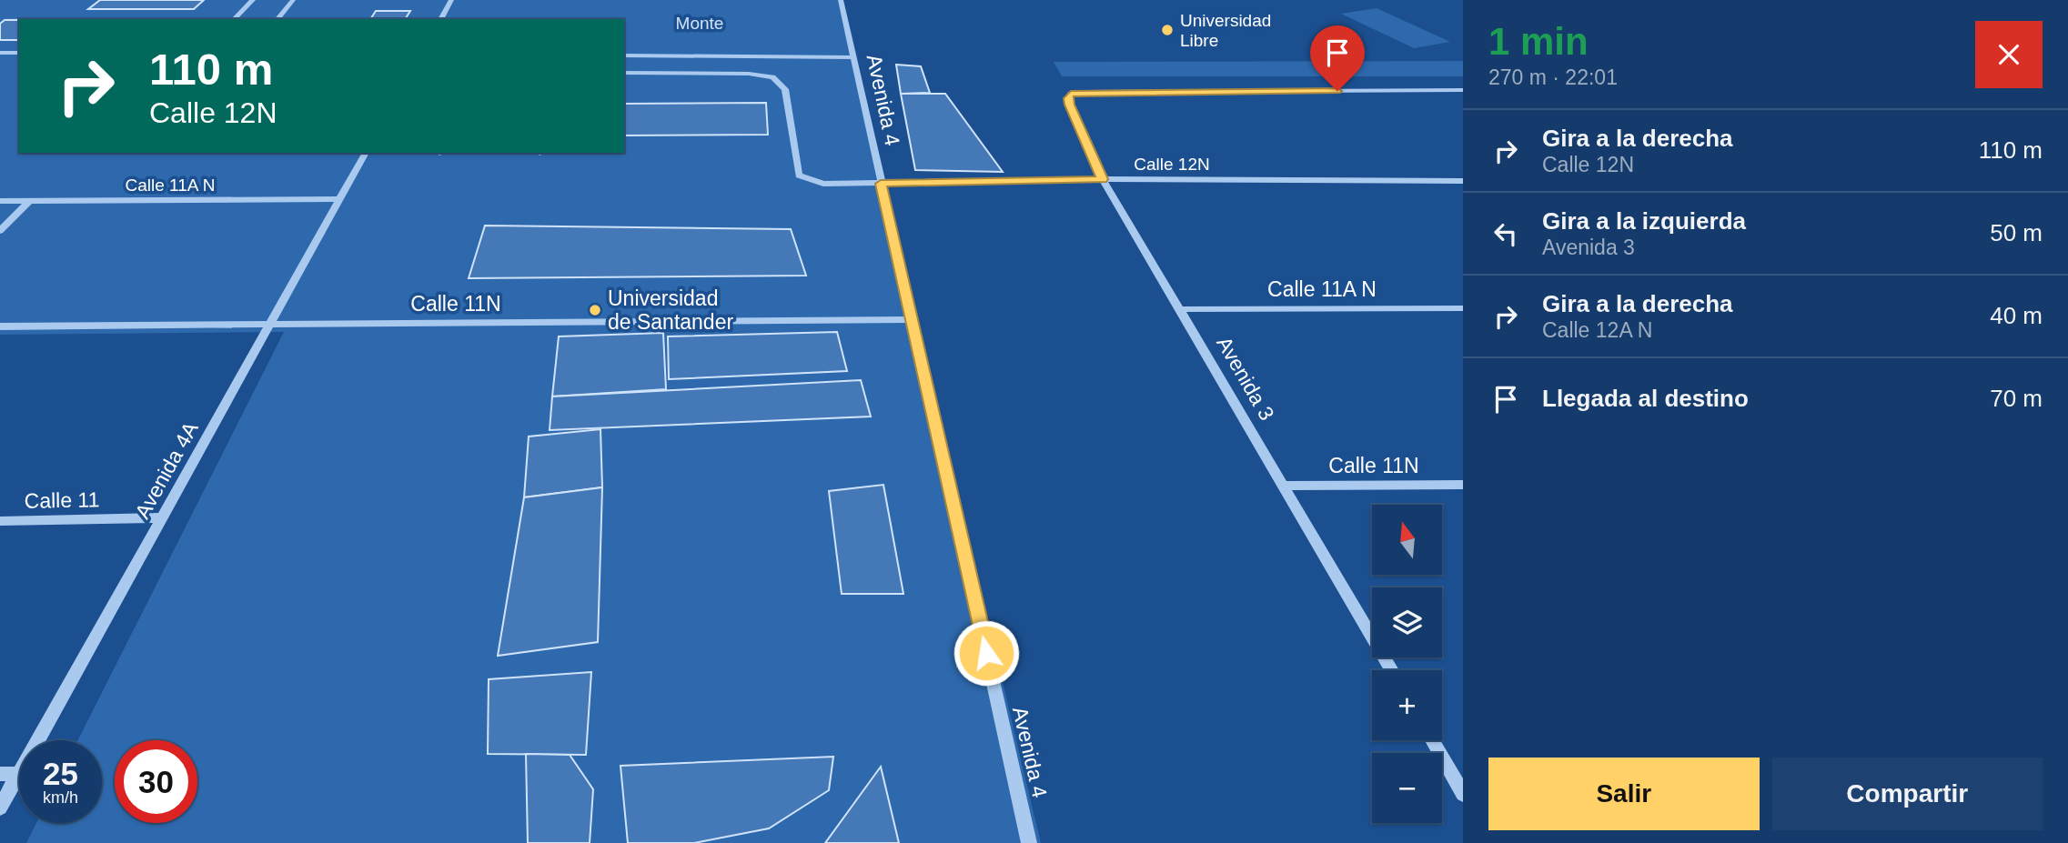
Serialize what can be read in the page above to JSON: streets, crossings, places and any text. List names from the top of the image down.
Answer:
{
  "streets": {
    "street": [
      "Avenida 4",
      "Calle 12N",
      "Calle 11A N",
      "Calle 11N",
      "Avenida 3",
      "Avenida 4A",
      "Calle 11"
    ]
  },
  "crossings": [
    ["Avenida 4", "Calle 12N"],
    ["Avenida 4", "Calle 11N"],
    ["Calle 12N", "Avenida 3"],
    ["Calle 11A N", "Avenida 3"],
    ["Calle 11A N", "Avenida 4A"],
    ["Calle 11N", "Avenida 3"],
    ["Calle 11N", "Avenida 4A"],
    ["Avenida 4A", "Calle 11"]
  ],
  "parks": ["Monte"],
  "places": ["Universidad Libre", "Universidad de Santander"],
  "north": "top",
  "page": {
    "heading": ["1 min", "270 m · 22:01"],
    "turn": ["110 m", "Calle 12N"],
    "list": [
      {
        "name": "Gira a la derecha",
        "note": "Calle 12N",
        "value": "110 m"
      },
      {
        "name": "Gira a la izquierda",
        "note": "Avenida 3",
        "value": "50 m"
      },
      {
        "name": "Gira a la derecha",
        "note": "Calle 12A N",
        "value": "40 m"
      },
      {
        "name": "Llegada al destino",
        "value": "70 m"
      }
    ],
    "map_buttons": ["+", "−"],
    "speed": "25 km/h",
    "limit": "30",
    "buttons": ["Salir", "Compartir"]
  }
}
